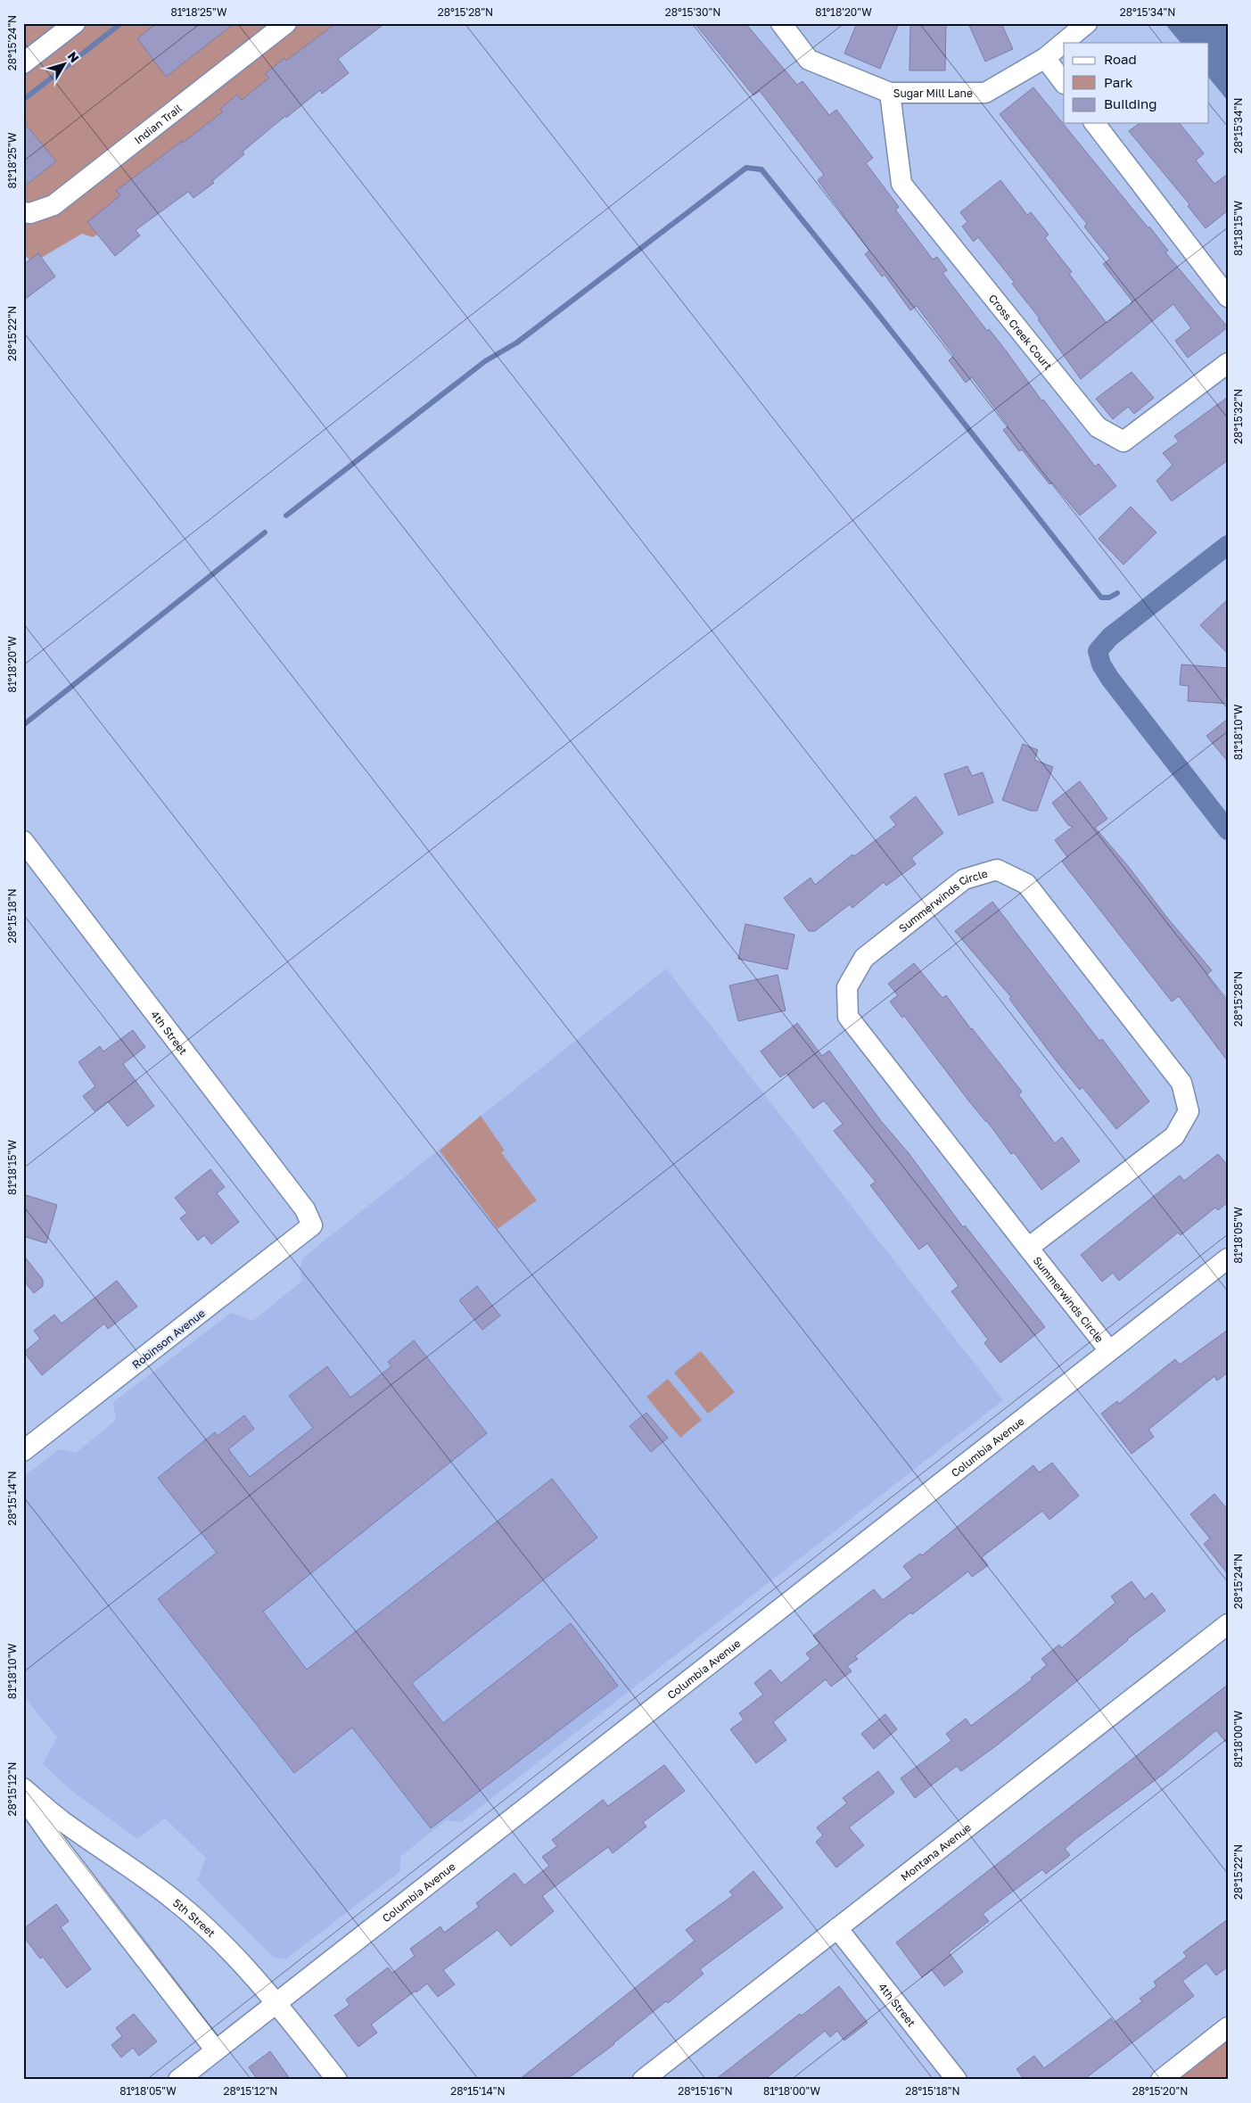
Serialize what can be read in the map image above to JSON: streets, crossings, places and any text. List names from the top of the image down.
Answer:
{
  "streets": {
    "street": [
      "Sugar Mill Lane",
      "Indian Trail",
      "Cross Creek Court",
      "Summerwinds Circle",
      "4th Street",
      "Robinson Avenue",
      "Columbia Avenue",
      "Montana Avenue",
      "5th Street"
    ]
  },
  "crossings": [
    ["Sugar Mill Lane", "Cross Creek Court"],
    ["Summerwinds Circle", "Columbia Avenue"],
    ["4th Street", "Robinson Avenue"],
    ["4th Street", "Montana Avenue"],
    ["Columbia Avenue", "5th Street"]
  ],
  "legend": ["Road", "Park", "Building"],
  "north": "top right",
  "coordinates": [
    "81°18'25\"W",
    "28°15'28\"N",
    "28°15'30\"N",
    "81°18'20\"W",
    "28°15'34\"N",
    "28°15'24\"N",
    "81°18'15\"W",
    "28°15'22\"N",
    "28°15'32\"N",
    "81°18'10\"W",
    "28°15'18\"N",
    "81°18'05\"W",
    "28°15'14\"N",
    "81°18'00\"W",
    "28°15'12\"N",
    "28°15'16\"N",
    "28°15'20\"N"
  ]
}
